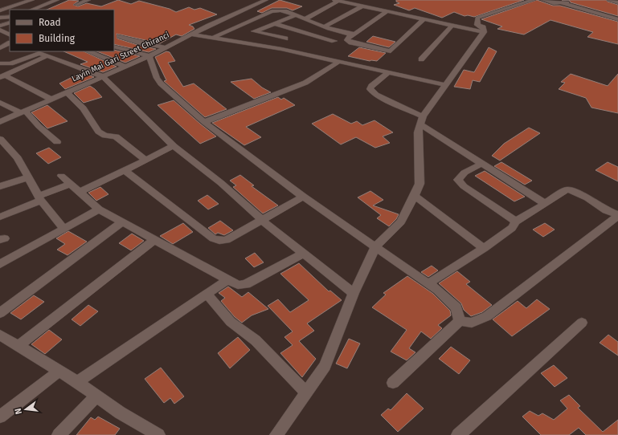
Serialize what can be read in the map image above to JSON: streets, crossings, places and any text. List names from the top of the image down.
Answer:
{
  "streets": {
    "street": ["Layin Mai Gari Street Chiranci"]
  },
  "legend": ["Road", "Building"],
  "north": "left"
}
